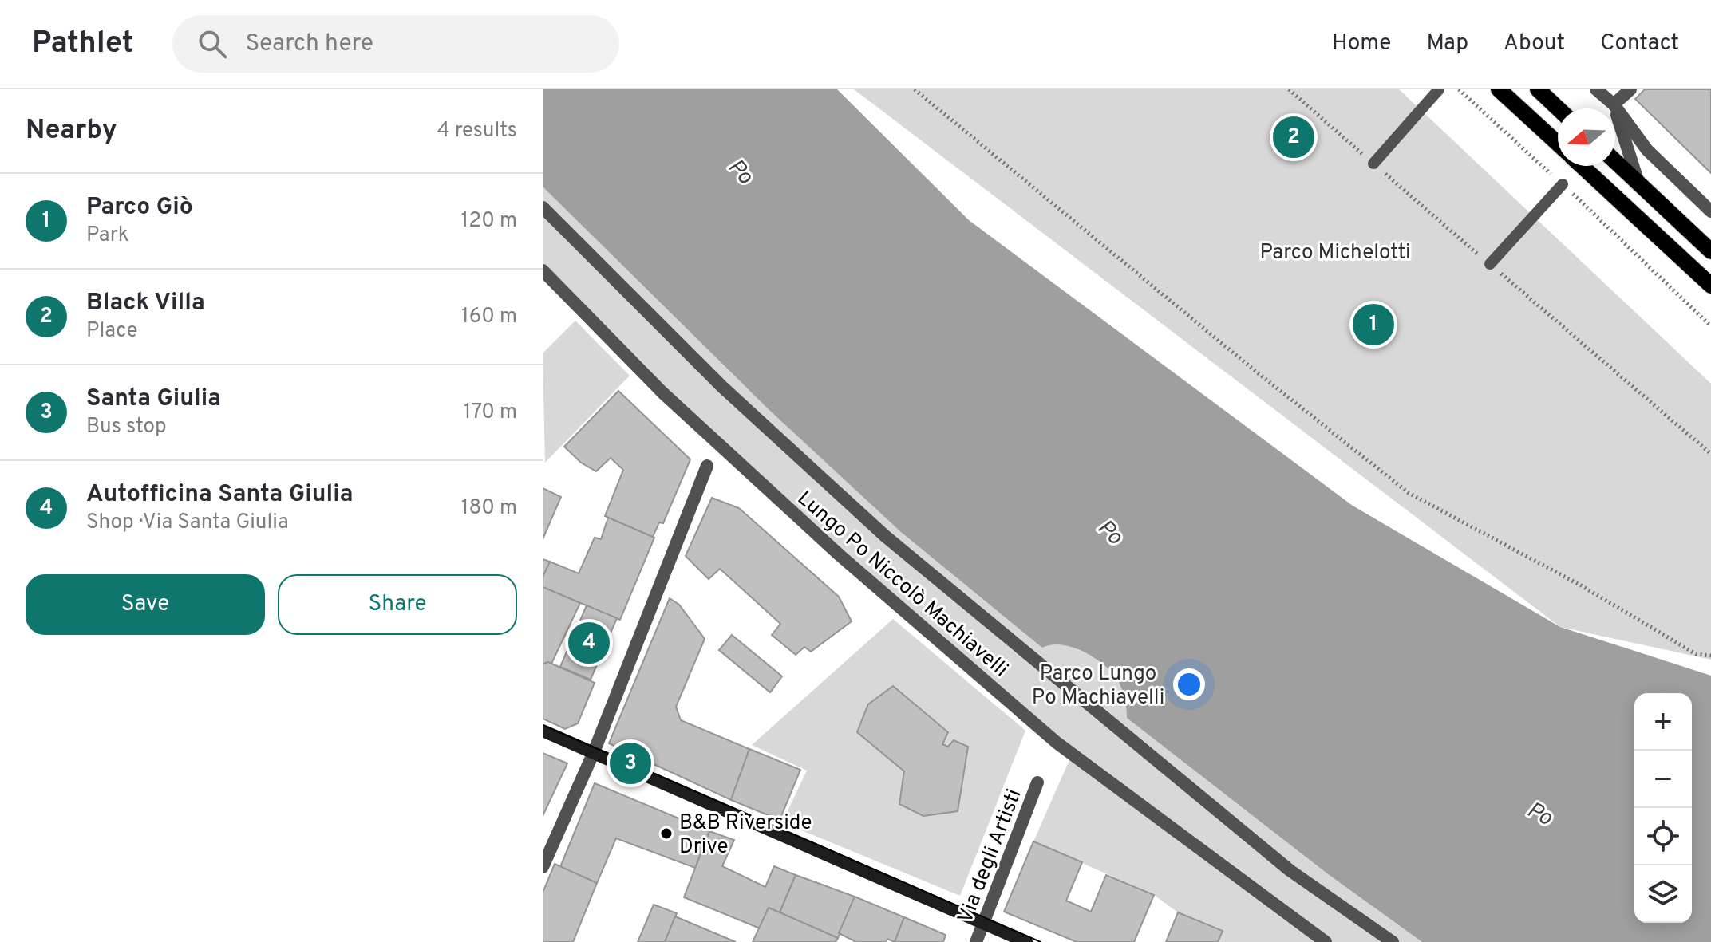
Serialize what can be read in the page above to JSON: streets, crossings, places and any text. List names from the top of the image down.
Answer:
{
  "streets": {
    "street": ["Lungo Po Niccolò Machiavelli", "Via degli Artisti"]
  },
  "water": ["Po"],
  "parks": ["Parco Michelotti", "Parco Lungo Po Machiavelli"],
  "places": ["B&B Riverside Drive"],
  "north": "left",
  "page": {
    "header": "Pathlet",
    "search": "Search here",
    "nav": [
      "Home",
      "Map",
      "About",
      "Contact"
    ],
    "heading": ["Nearby", "4 results"],
    "pins": [
      "2",
      "1",
      "4",
      "3"
    ],
    "list": [
      {
        "mark": "1",
        "name": "Parco Giò",
        "note": "Park",
        "value": "120 m"
      },
      {
        "mark": "2",
        "name": "Black Villa",
        "note": "Place",
        "value": "160 m"
      },
      {
        "mark": "3",
        "name": "Santa Giulia",
        "note": "Bus stop",
        "value": "170 m"
      },
      {
        "mark": "4",
        "name": "Autofficina Santa Giulia",
        "note": "Shop · Via Santa Giulia",
        "value": "180 m"
      }
    ],
    "buttons": ["Save", "Share"],
    "map_buttons": ["+", "−"]
  }
}
